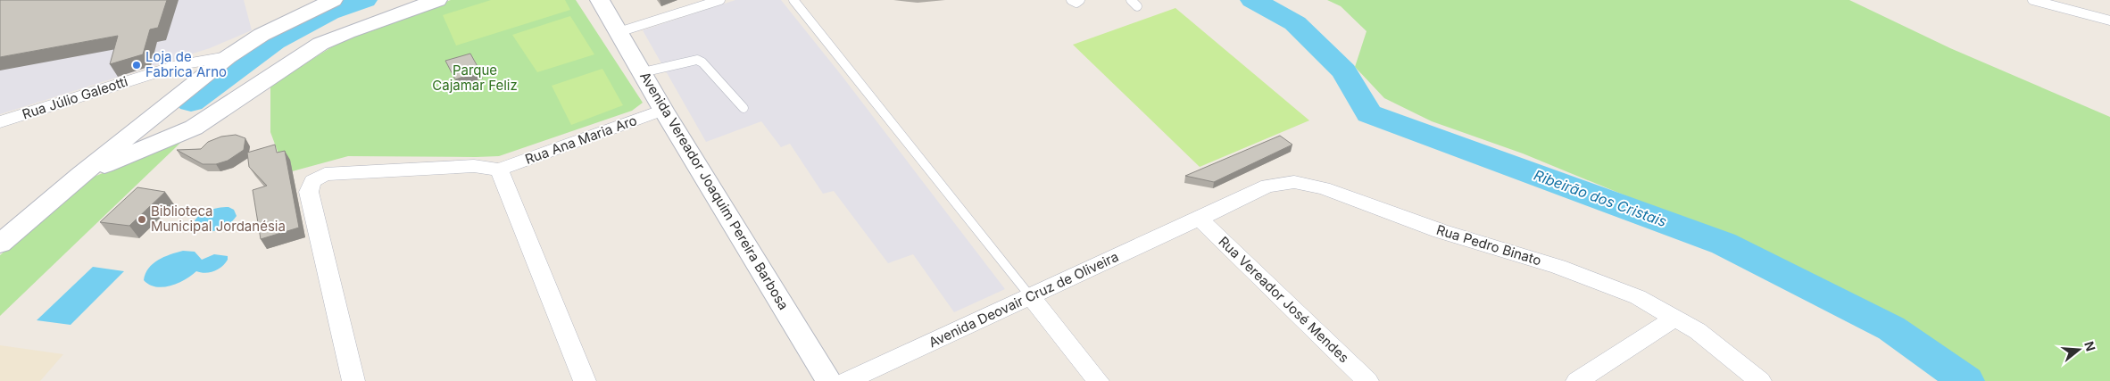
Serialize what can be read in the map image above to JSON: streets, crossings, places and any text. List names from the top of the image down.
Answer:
{
  "streets": {
    "street": [
      "Rua Júlio Galeotti",
      "Rua Ana Maria Aro",
      "Avenida Vereador Joaquim Pereira Barbosa",
      "Rua Pedro Binato",
      "Avenida Deovair Cruz de Oliveira",
      "Rua Vereador José Mendes"
    ]
  },
  "crossings": [
    ["Rua Ana Maria Aro", "Avenida Vereador Joaquim Pereira Barbosa"],
    ["Rua Pedro Binato", "Avenida Deovair Cruz de Oliveira"],
    ["Rua Pedro Binato", "Rua Vereador José Mendes"],
    ["Avenida Deovair Cruz de Oliveira", "Rua Vereador José Mendes"]
  ],
  "water": ["Ribeirão dos Cristais"],
  "parks": ["Parque Cajamar Feliz"],
  "places": ["Loja de Fabrica Arno", "Biblioteca Municipal Jordanésia"],
  "north": "right"
}
